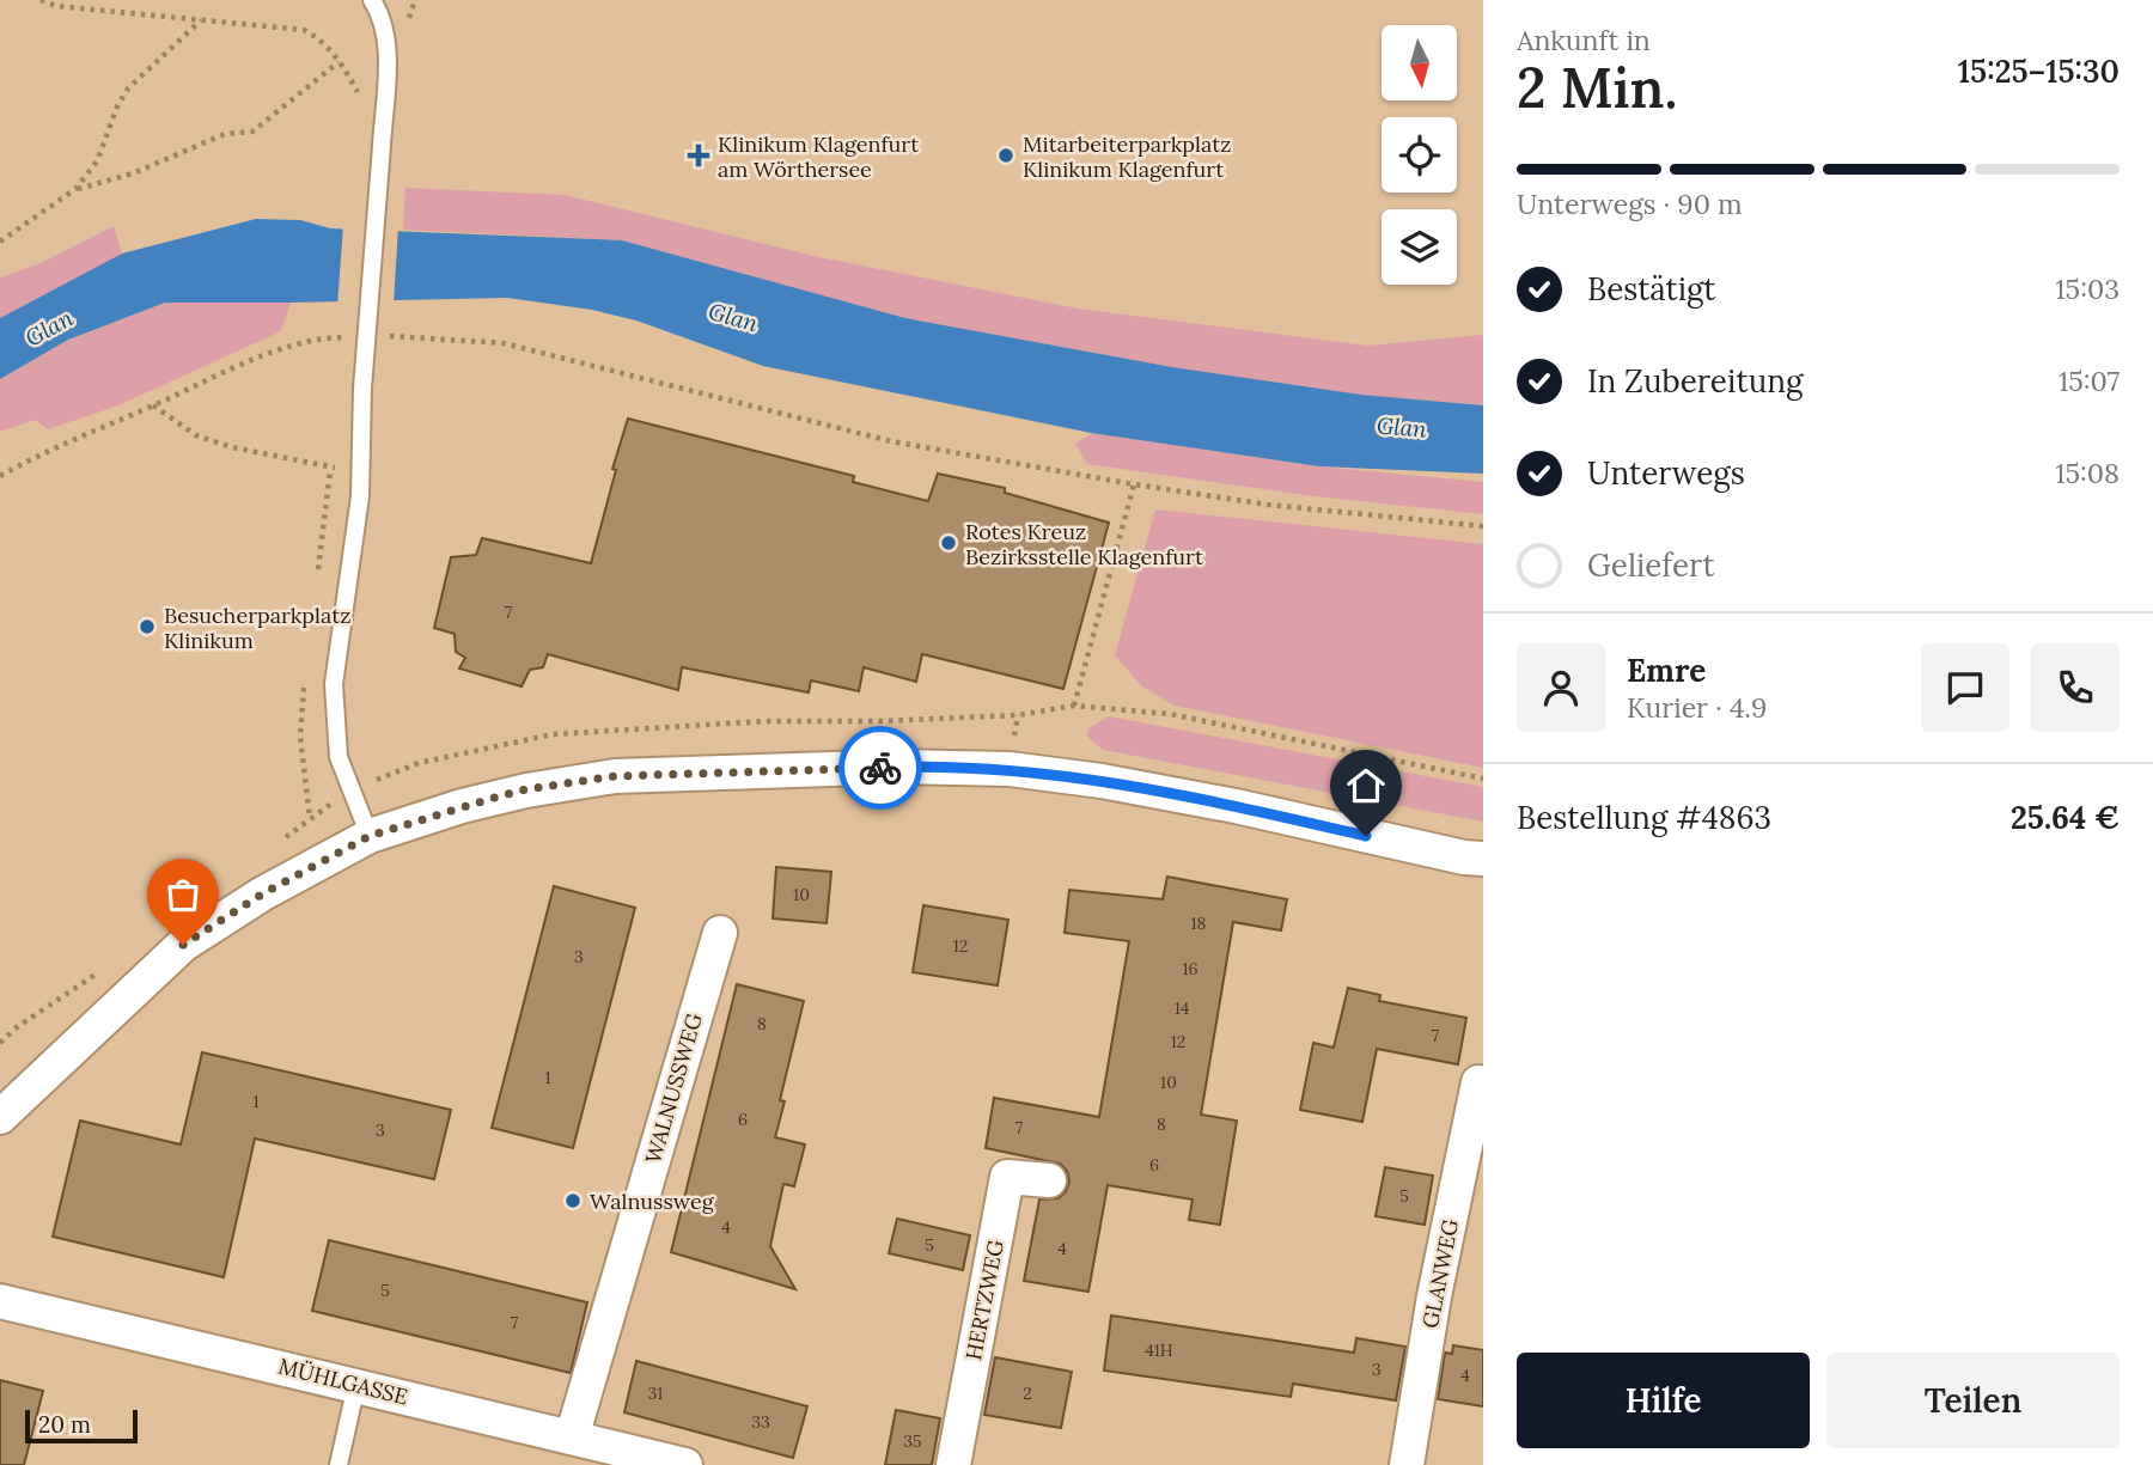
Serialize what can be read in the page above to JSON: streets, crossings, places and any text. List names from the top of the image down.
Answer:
{
  "streets": {
    "street": [
      "WALNUSSWEG",
      "GLANWEG",
      "HERTZWEG",
      "MÜHLGASSE"
    ]
  },
  "crossings": [
    ["WALNUSSWEG", "MÜHLGASSE"]
  ],
  "water": ["Glan"],
  "places": {
    "health": ["Klinikum Klagenfurt am Wörthersee"],
    "other": [
      "Mitarbeiterparkplatz Klinikum Klagenfurt",
      "Rotes Kreuz Bezirksstelle Klagenfurt",
      "Besucherparkplatz Klinikum",
      "Walnussweg"
    ]
  },
  "house_numbers": [
    "7",
    "10",
    "18",
    "12",
    "3",
    "16",
    "14",
    "8",
    "7",
    "12",
    "1",
    "10",
    "1",
    "6",
    "8",
    "7",
    "3",
    "6",
    "5",
    "4",
    "5",
    "4",
    "5",
    "7",
    "41H",
    "3",
    "4",
    "31",
    "2",
    "33",
    "35"
  ],
  "scale_bar": "20 m",
  "north": "bottom",
  "page": {
    "heading": ["2 Min.", "Ankunft in", "15:25–15:30"],
    "panel": [
      "Emre",
      "Kurier · 4.9",
      "Bestellung #4863",
      "25.64 €"
    ],
    "bar": "Unterwegs · 90 m",
    "list": [
      ["Bestätigt", "15:03"],
      ["In Zubereitung", "15:07"],
      ["Unterwegs", "15:08"],
      "Geliefert"
    ],
    "buttons": ["Hilfe", "Teilen"],
    "scale": "20 m"
  }
}
